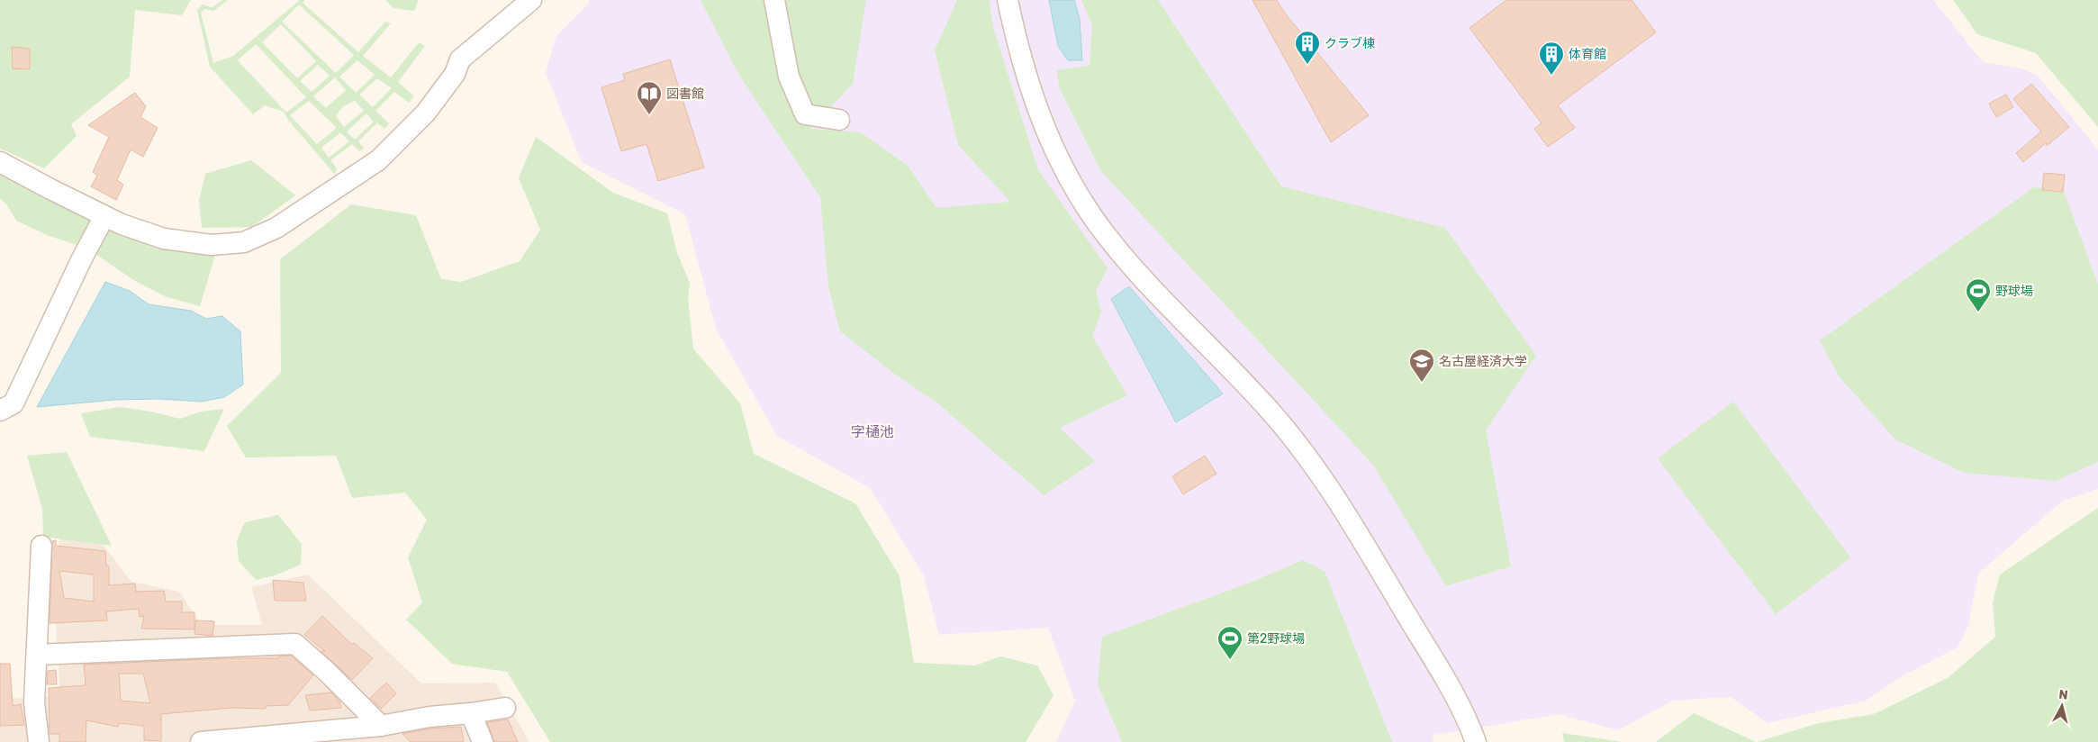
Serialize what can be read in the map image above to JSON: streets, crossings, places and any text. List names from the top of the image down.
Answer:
{
  "districts": ["字樋池"],
  "places": {
    "building": ["クラブ棟", "体育館"],
    "library": ["図書館"],
    "sports": ["野球場", "第2野球場"],
    "school or university": ["名古屋経済大学"]
  },
  "north": "top"
}
